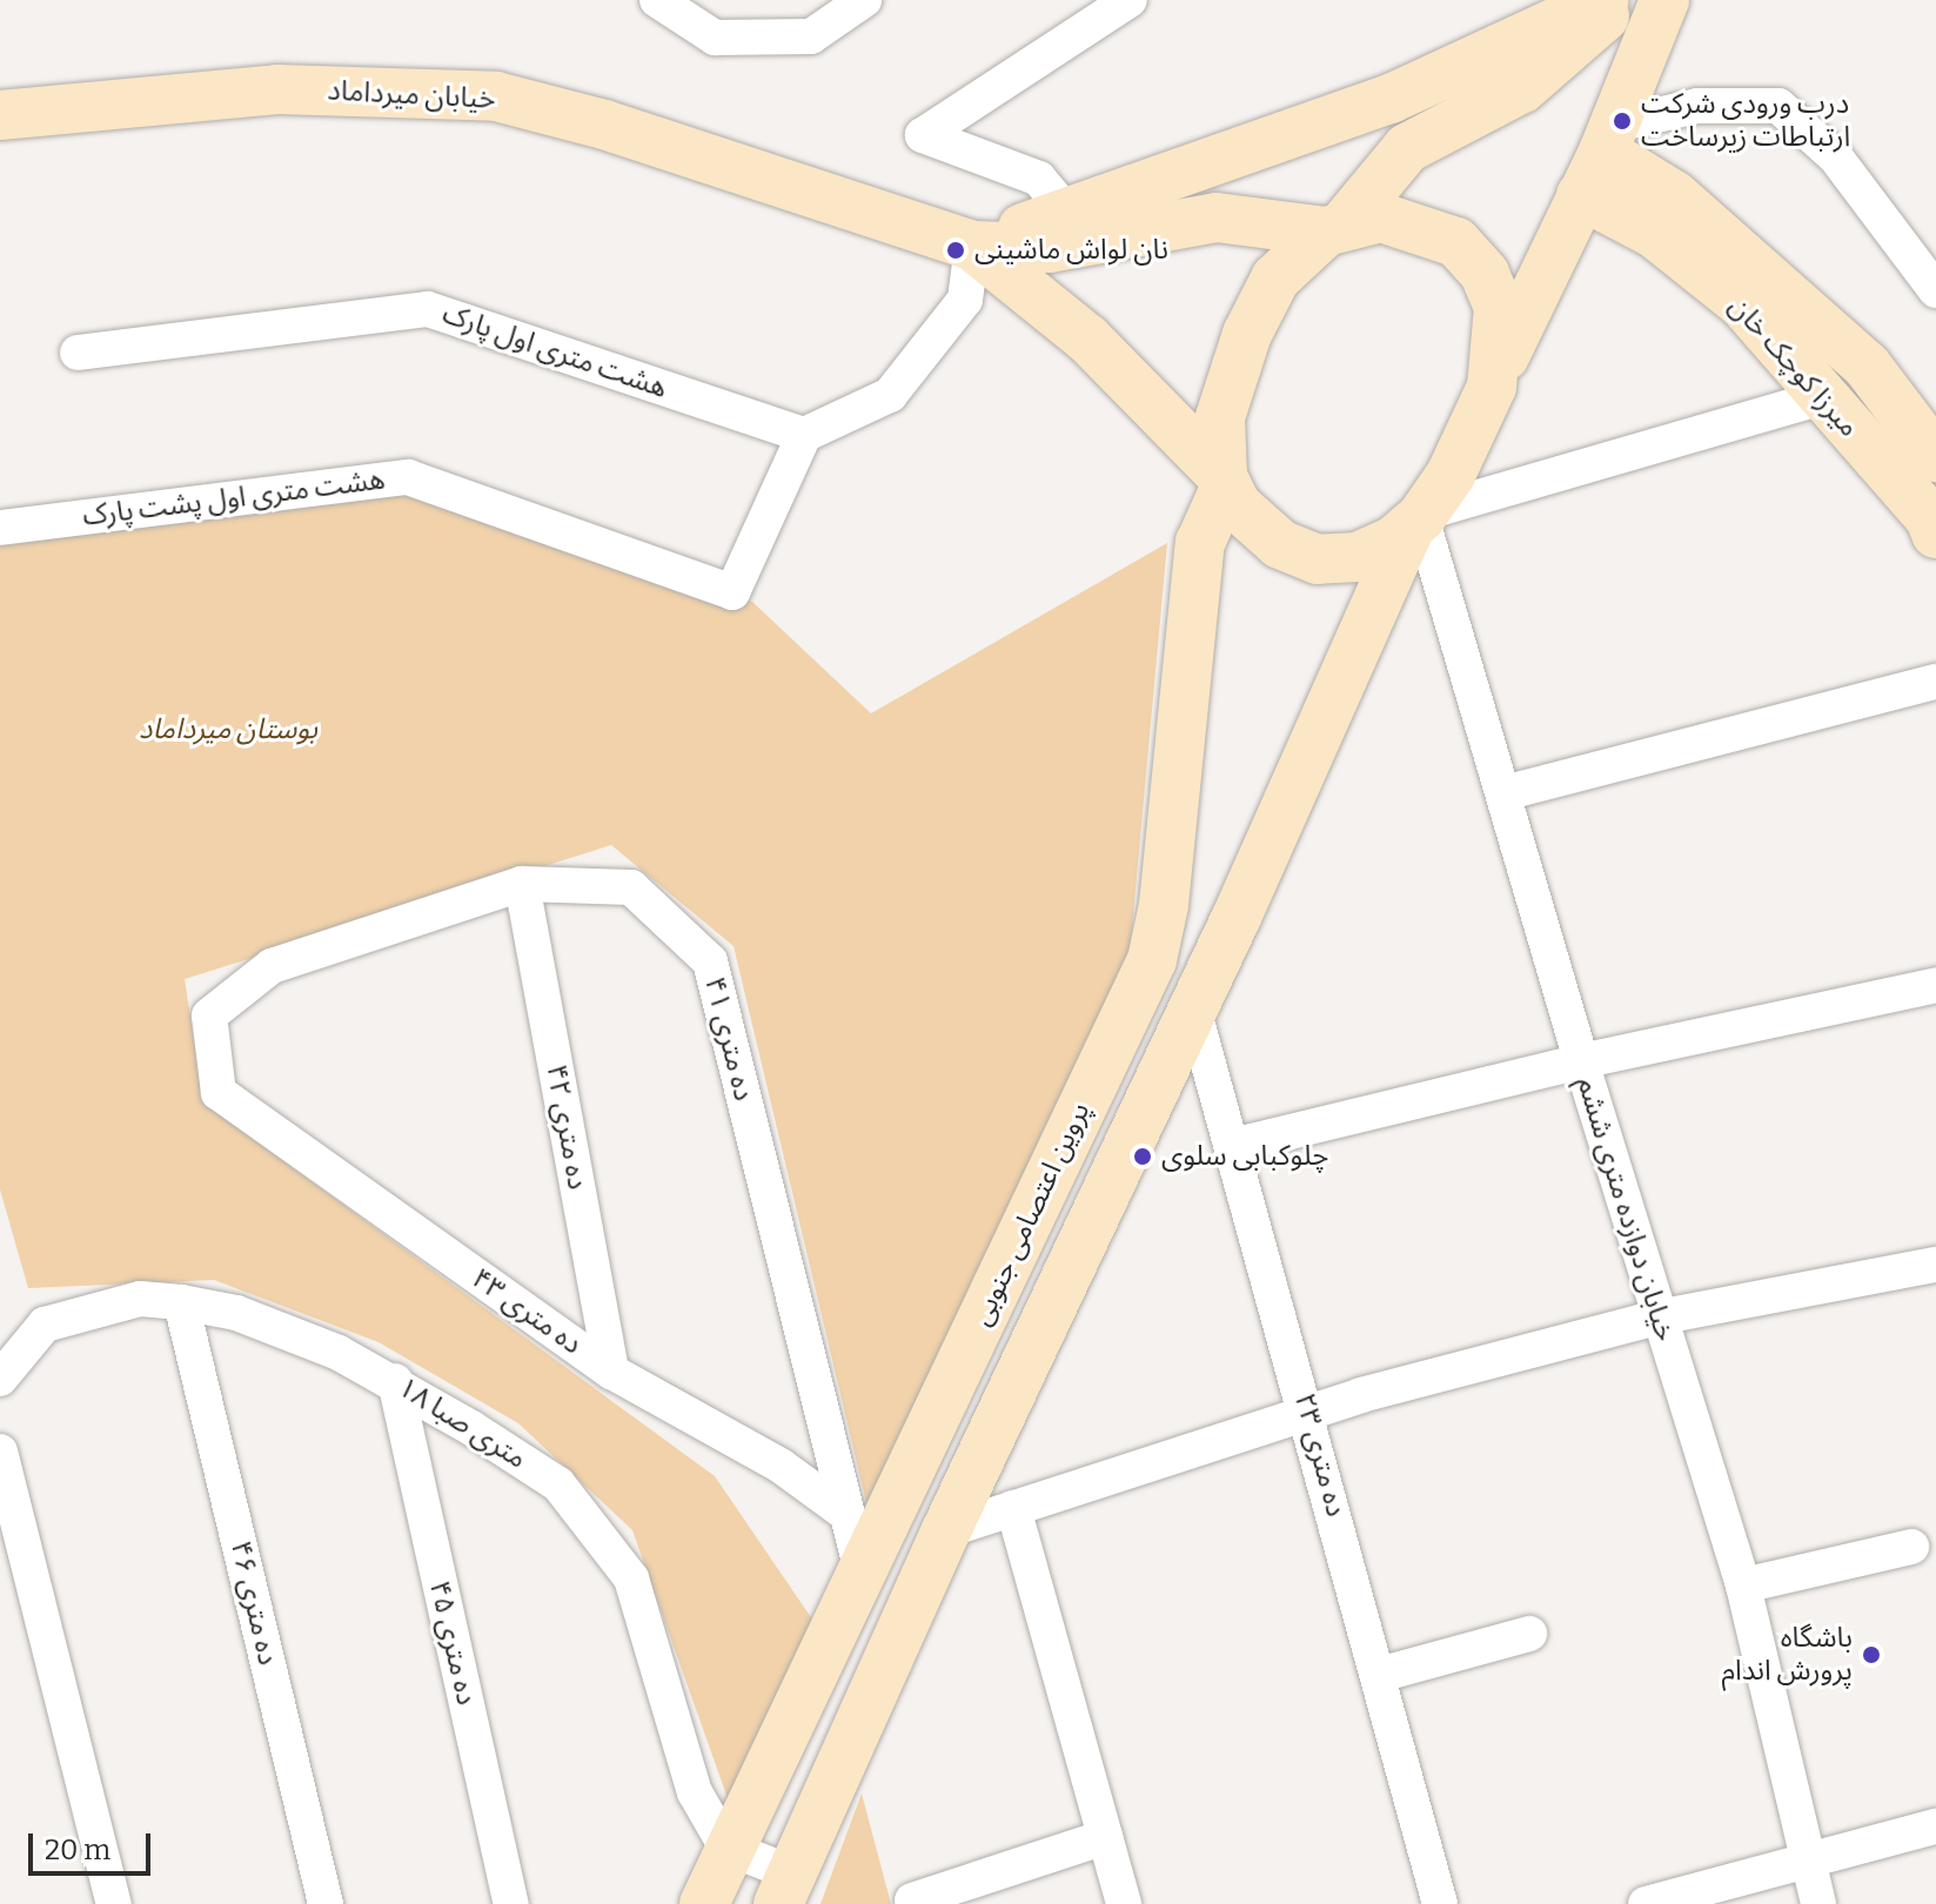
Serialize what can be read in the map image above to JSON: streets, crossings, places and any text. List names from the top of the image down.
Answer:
{
  "streets": {
    "main road": ["خیابان میرداماد", "میرزا کوچک خان", "پروین اعتصامی جنوبی"],
    "street": [
      "هشت متری اول پارک",
      "هشت متری اول پشت پارک",
      "ده متری ۴۱",
      "ده متری ۴۲",
      "خیابان دوازده متری ششم",
      "ده متری ۴۳",
      "متری صبا ۱۸",
      "ده متری ۲۳",
      "ده متری ۴۶",
      "ده متری ۴۵"
    ]
  },
  "crossings": [
    ["هشت متری اول پارک", "هشت متری اول پشت پارک"],
    ["ده متری ۴۱", "ده متری ۴۲"],
    ["ده متری ۴۱", "پروین اعتصامی جنوبی"],
    ["ده متری ۴۱", "ده متری ۴۳"],
    ["ده متری ۴۲", "ده متری ۴۳"],
    ["خیابان دوازده متری ششم", "پروین اعتصامی جنوبی"],
    ["پروین اعتصامی جنوبی", "متری صبا ۱۸"],
    ["پروین اعتصامی جنوبی", "ده متری ۲۳"],
    ["متری صبا ۱۸", "ده متری ۴۶"],
    ["متری صبا ۱۸", "ده متری ۴۵"]
  ],
  "parks": ["بوستان میرداماد"],
  "places": [
    "درب ورودی شرکت ارتباطات زیرساخت",
    "نان لواش ماشینی",
    "چلوکبابی سلوی",
    "باشگاه پرورش اندام"
  ],
  "scale_bar": "20 m"
}
